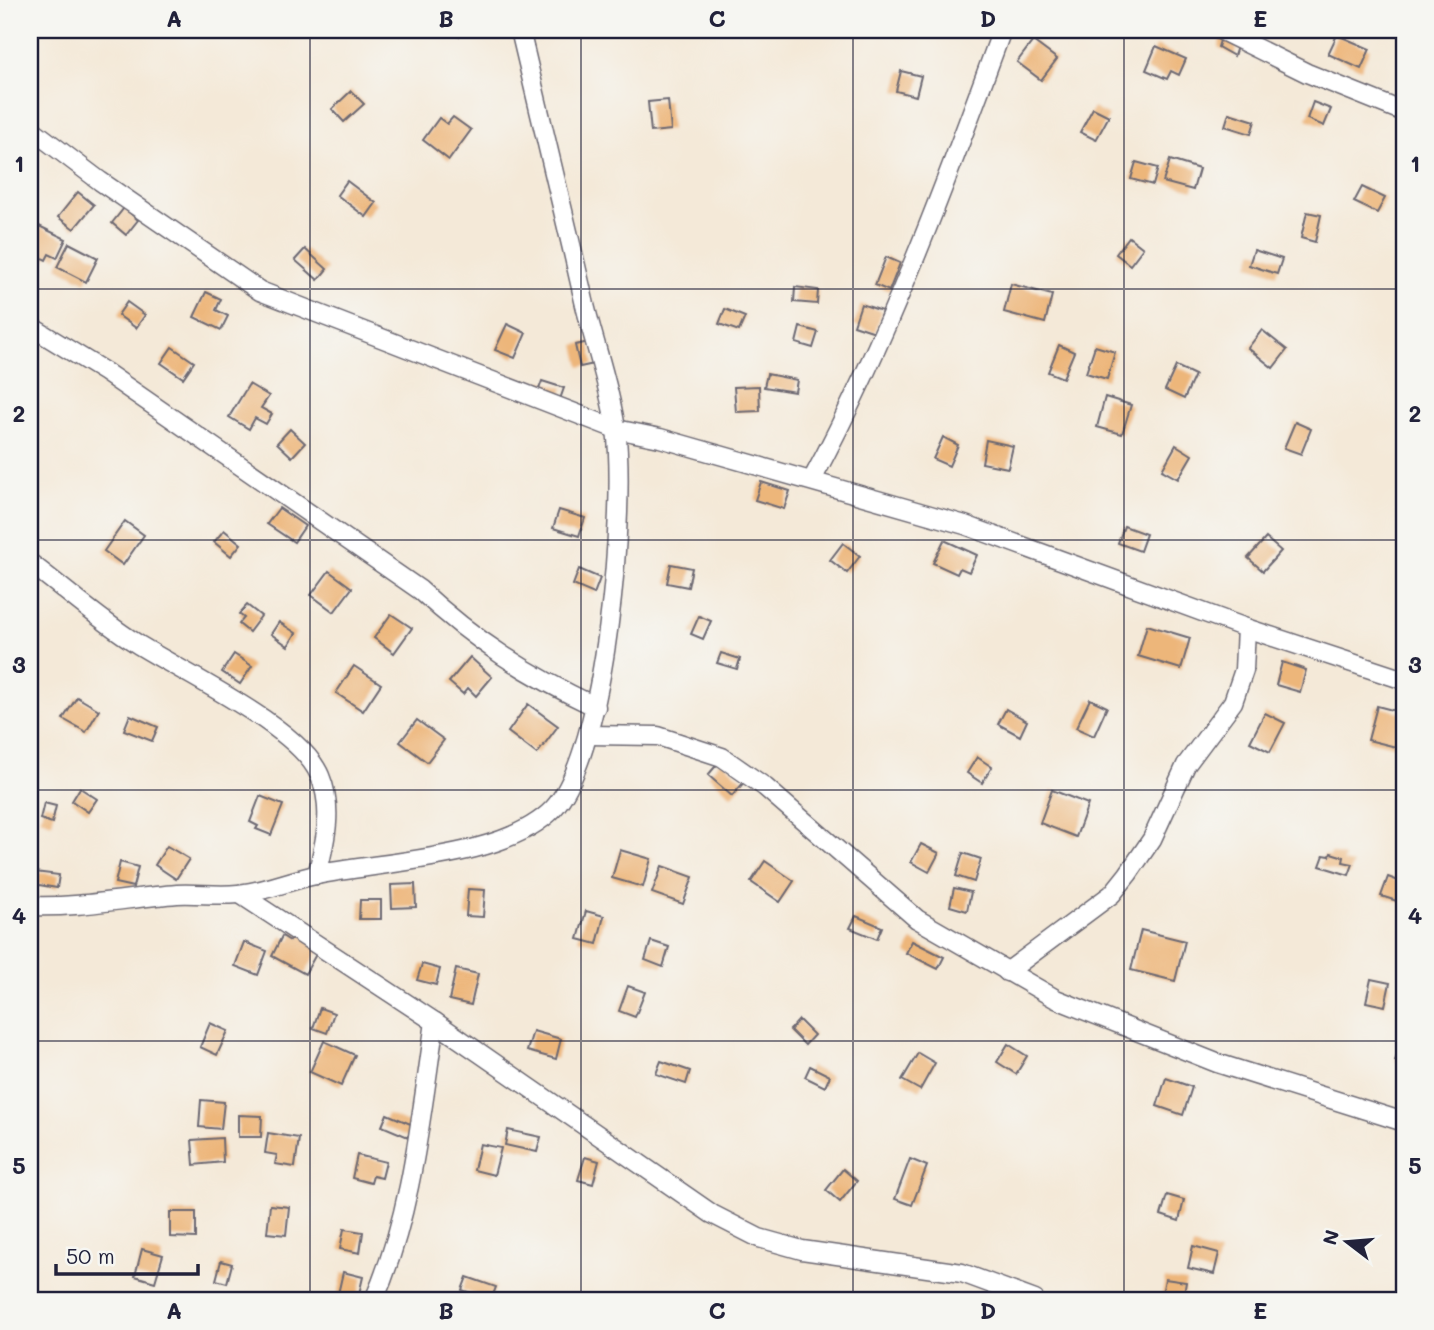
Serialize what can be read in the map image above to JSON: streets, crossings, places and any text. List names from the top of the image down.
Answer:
{
  "scale_bar": "50 m",
  "north": "left",
  "grid": {
    "columns": [
      "A",
      "B",
      "C",
      "D",
      "E"
    ],
    "rows": [
      "1",
      "2",
      "3",
      "4",
      "5"
    ]
  }
}
